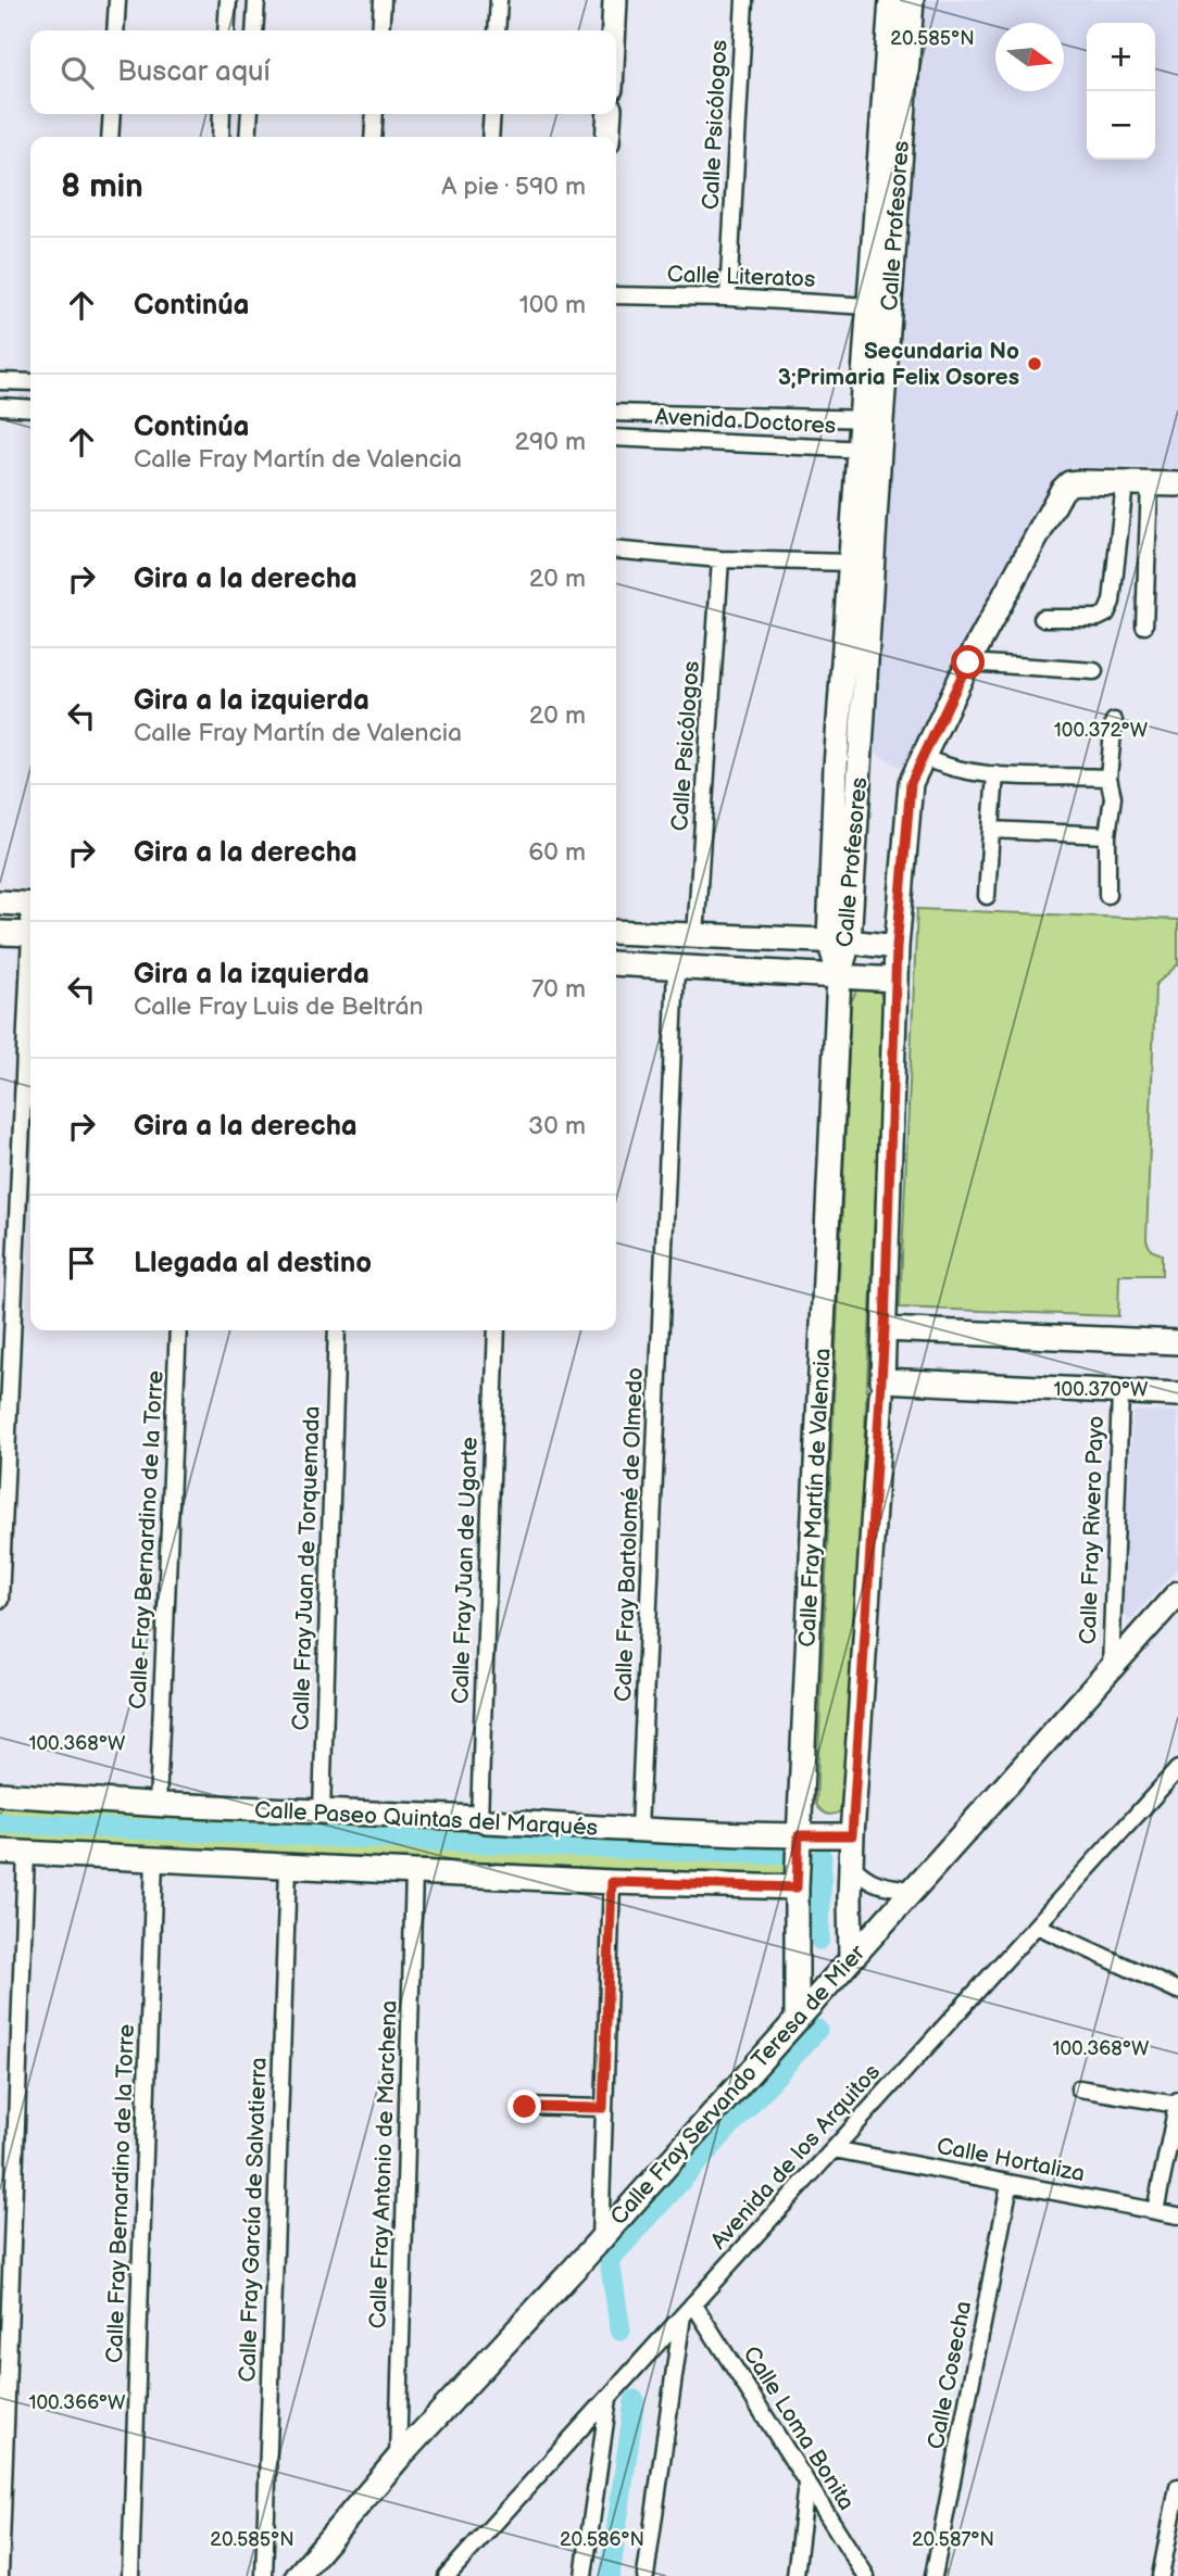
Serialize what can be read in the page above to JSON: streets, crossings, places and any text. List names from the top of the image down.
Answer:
{
  "streets": {
    "street": [
      "Calle Psicólogos",
      "Calle Profesores",
      "Calle Literatos",
      "Avenida Doctores",
      "Calle Fray Martín de Valencia",
      "Calle Fray Rivero Payo",
      "Calle Fray Bartolomé de Olmedo",
      "Calle Fray Bernardino de la Torre",
      "Calle Fray Juan de Torquemada",
      "Calle Fray Juan de Ugarte",
      "Calle Paseo Quintas del Marqués",
      "Calle Fray Servando Teresa de Mier",
      "Avenida de los Arquitos",
      "Calle Hortaliza",
      "Calle Fray Antonio de Marchena",
      "Calle Fray García de Salvatierra",
      "Calle Cosecha",
      "Calle Loma Bonita"
    ]
  },
  "crossings": [
    ["Calle Psicólogos", "Calle Literatos"],
    ["Calle Profesores", "Calle Literatos"],
    ["Calle Profesores", "Avenida Doctores"],
    ["Calle Profesores", "Calle Fray Martín de Valencia"],
    ["Calle Fray Martín de Valencia", "Calle Paseo Quintas del Marqués"],
    ["Calle Fray Martín de Valencia", "Calle Fray Servando Teresa de Mier"],
    ["Calle Fray Rivero Payo", "Calle Fray Servando Teresa de Mier"],
    ["Calle Fray Bartolomé de Olmedo", "Calle Paseo Quintas del Marqués"],
    ["Calle Fray Bernardino de la Torre", "Calle Paseo Quintas del Marqués"],
    ["Calle Fray Juan de Torquemada", "Calle Paseo Quintas del Marqués"],
    ["Calle Fray Juan de Ugarte", "Calle Paseo Quintas del Marqués"],
    ["Calle Fray Servando Teresa de Mier", "Calle Fray Antonio de Marchena"],
    ["Avenida de los Arquitos", "Calle Hortaliza"],
    ["Avenida de los Arquitos", "Calle Loma Bonita"],
    ["Calle Hortaliza", "Calle Cosecha"]
  ],
  "places": ["Secundaria No 3;Primaria Felix Osores"],
  "north": "right",
  "page": {
    "map_buttons": ["+", "−"],
    "search": "Buscar aquí",
    "heading": ["8 min", "A pie · 590 m"],
    "list": [
      ["Continúa", "100 m"],
      ["Continúa", "Calle Fray Martín de Valencia", "290 m"],
      ["Gira a la derecha", "20 m"],
      ["Gira a la izquierda", "Calle Fray Martín de Valencia", "20 m"],
      ["Gira a la derecha", "60 m"],
      ["Gira a la izquierda", "Calle Fray Luis de Beltrán", "70 m"],
      ["Gira a la derecha", "30 m"],
      "Llegada al destino"
    ]
  },
  "coordinates": [
    "20.585°N",
    "100.372°W",
    "100.370°W",
    "100.368°W",
    "100.366°W",
    "20.586°N",
    "20.587°N"
  ]
}
